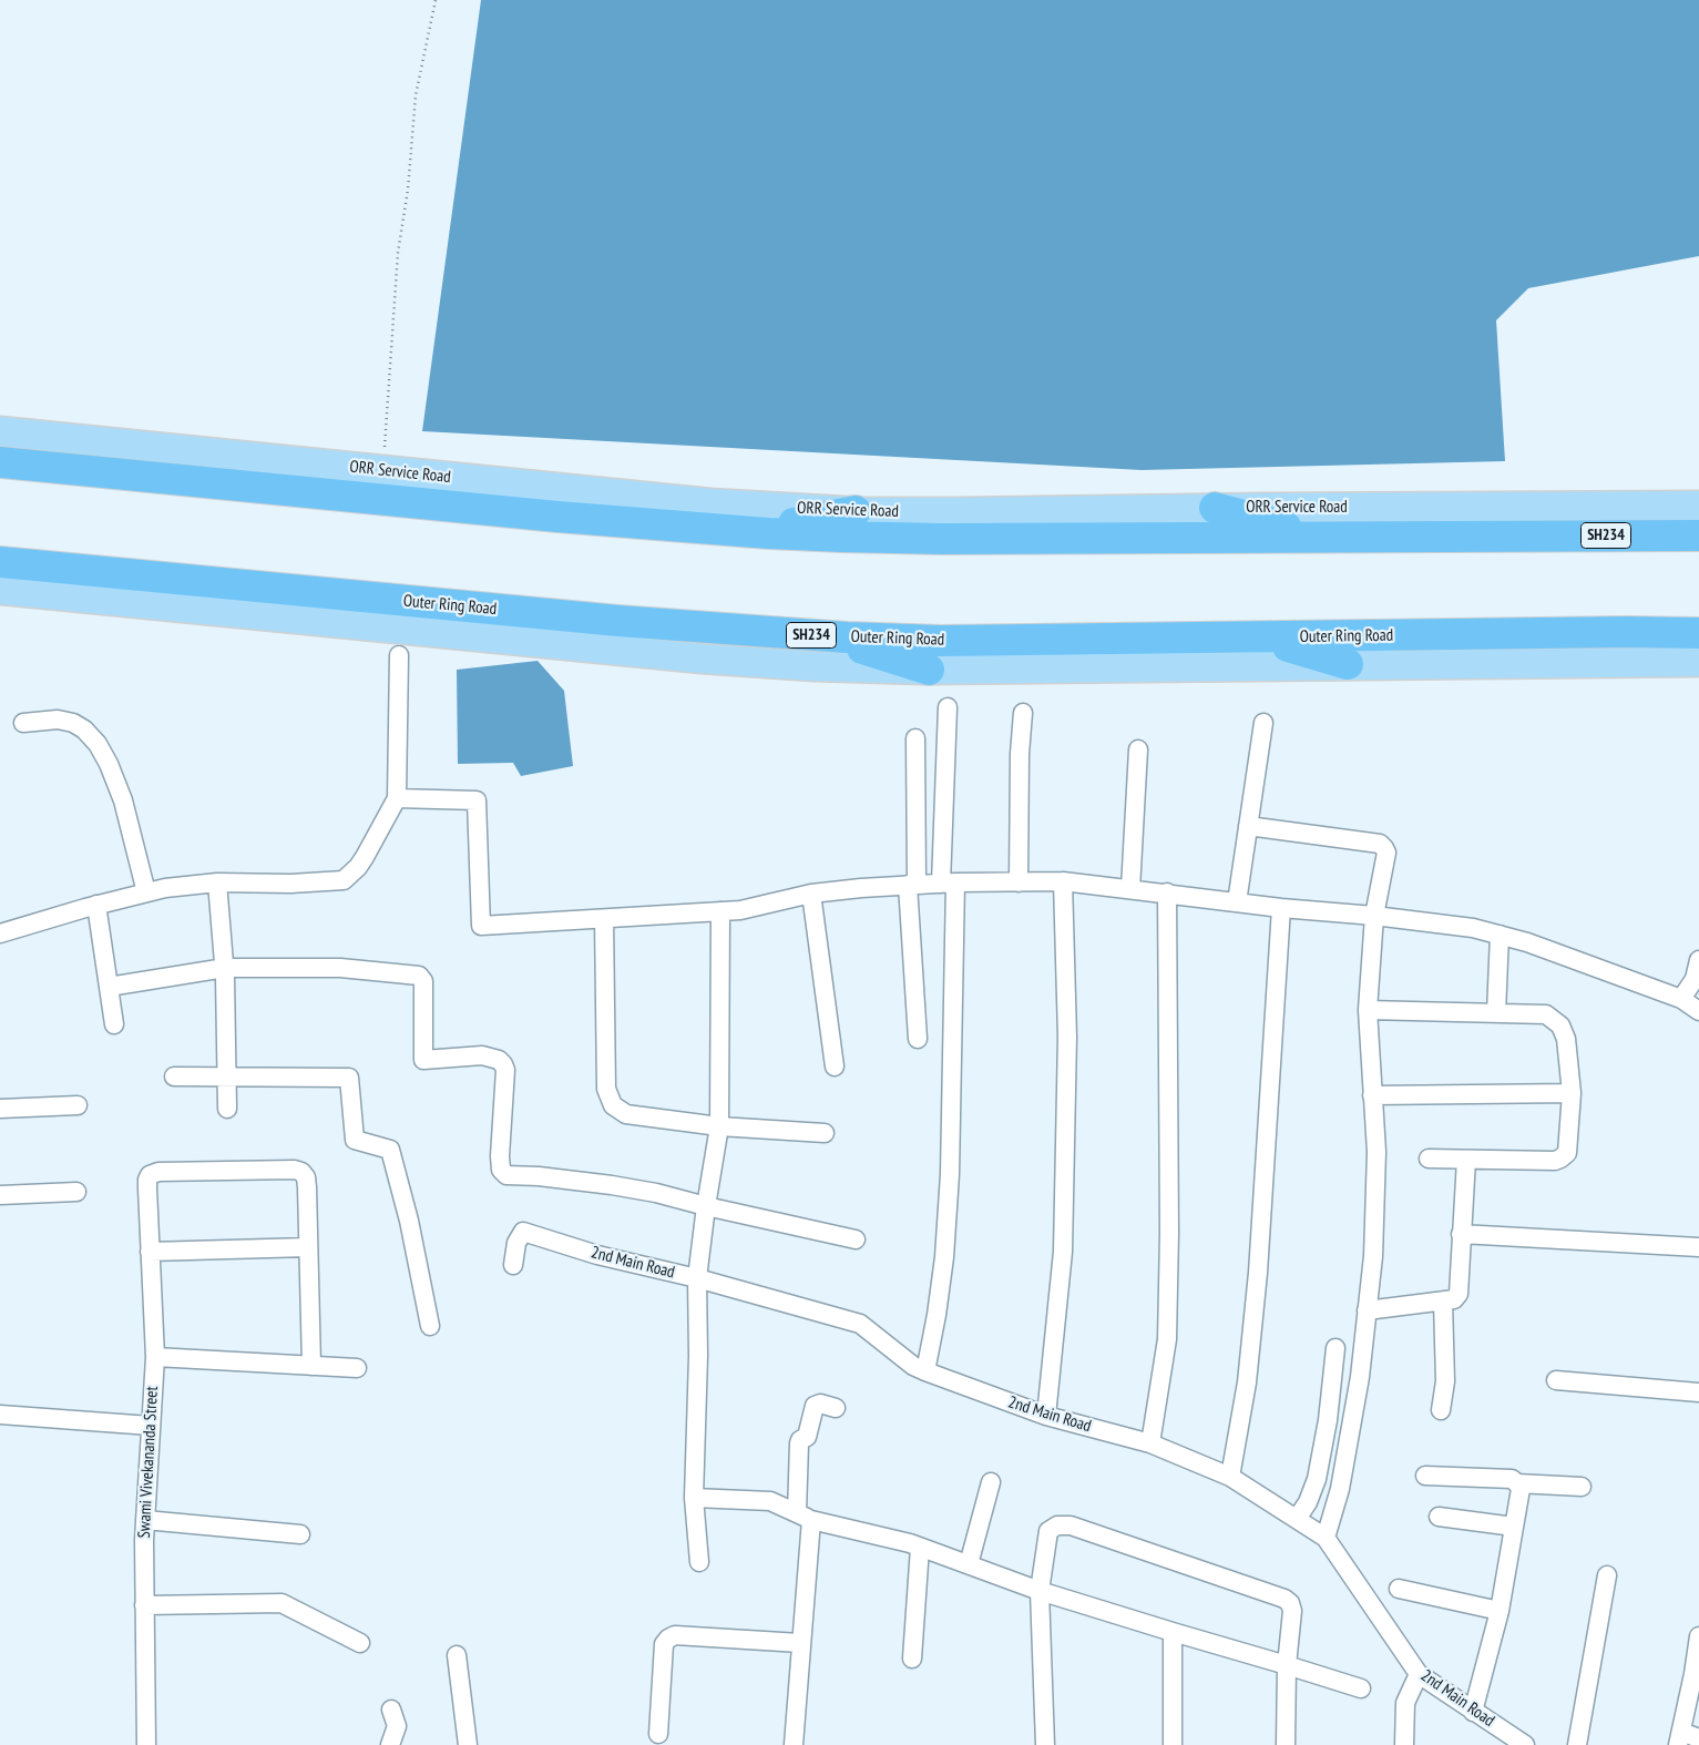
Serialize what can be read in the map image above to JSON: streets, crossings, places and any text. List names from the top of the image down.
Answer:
{
  "streets": {
    "highway": ["SH234", "Outer Ring Road"],
    "main road": ["ORR Service Road"],
    "street": ["2nd Main Road", "Swami Vivekananda Street"]
  }
}
